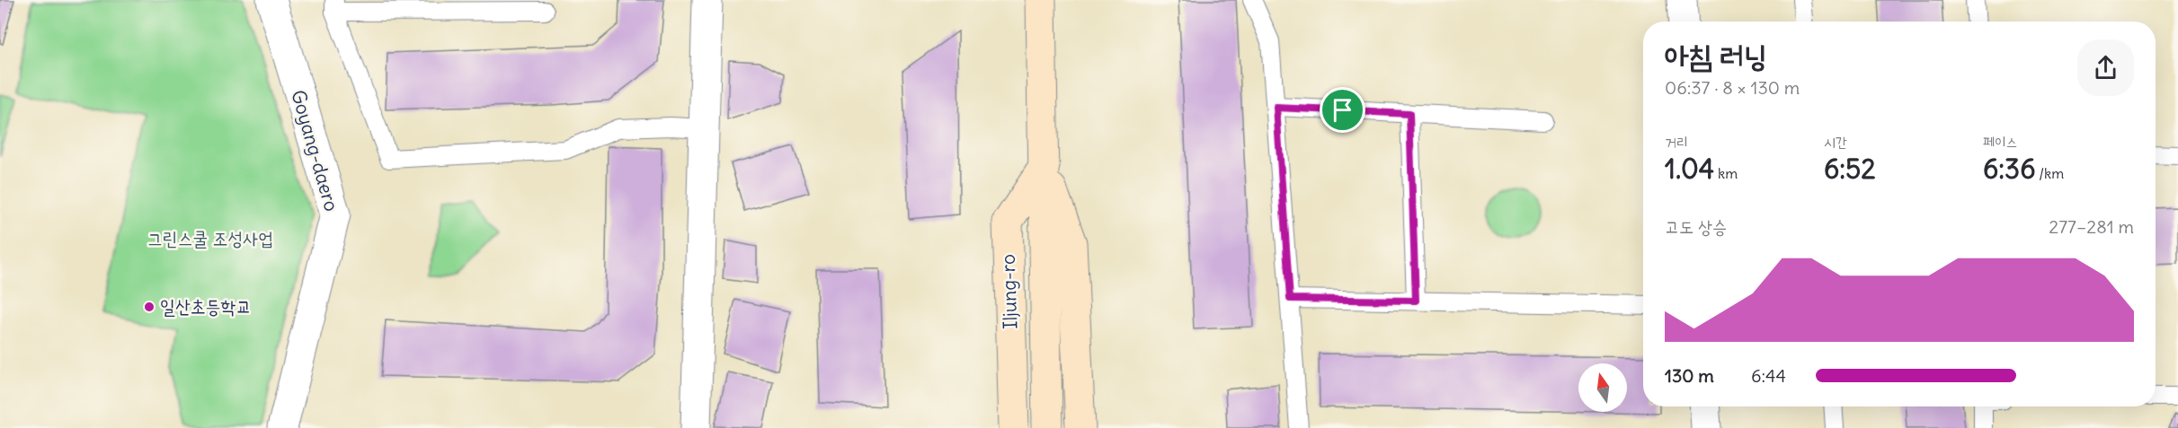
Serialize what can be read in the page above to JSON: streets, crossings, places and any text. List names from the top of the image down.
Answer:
{
  "streets": {
    "street": ["Goyang-daero", "Iljung-ro"]
  },
  "parks": ["그린스쿨 조성사업"],
  "places": ["일산초등학교"],
  "north": "top",
  "page": {
    "heading": ["아침 러닝", "06:37 · 8 × 130 m"],
    "stats": [
      ["거리", "1.04 km"],
      ["시간", "6:52"],
      ["페이스", "6:36 /km"]
    ],
    "chart": ["고도 상승", "277–281 m"],
    "list": [
      {
        "name": "130 m",
        "note": "6:44"
      }
    ]
  }
}
